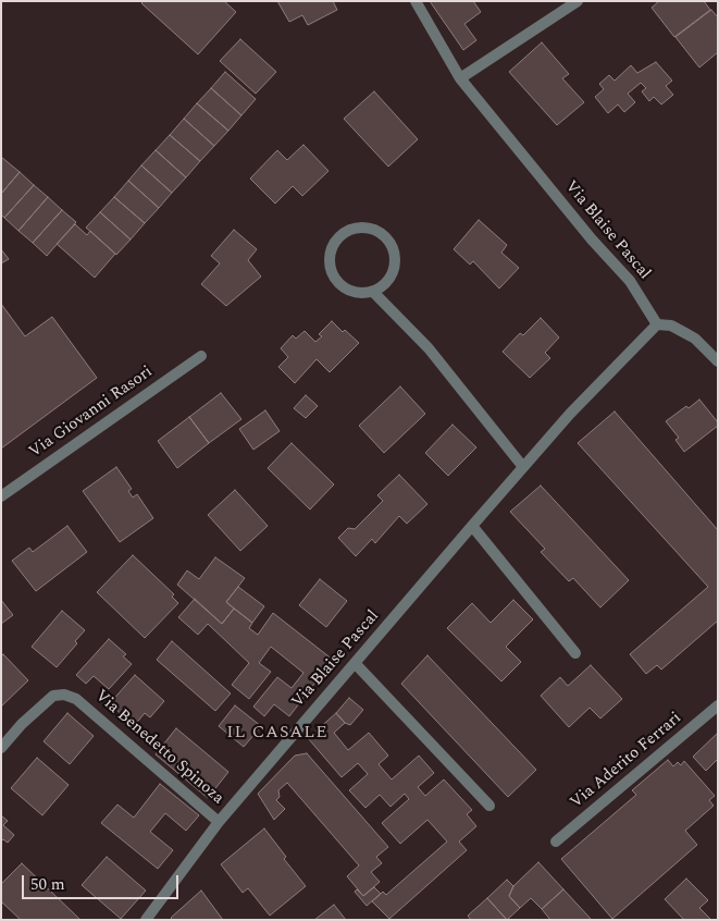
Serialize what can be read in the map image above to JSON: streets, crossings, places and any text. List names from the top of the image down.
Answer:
{
  "streets": {
    "street": [
      "Via Blaise Pascal",
      "Via Giovanni Rasori",
      "Via Benedetto Spinoza",
      "Via Aderito Ferrari"
    ]
  },
  "crossings": [
    ["Via Blaise Pascal", "Via Benedetto Spinoza"]
  ],
  "districts": ["IL CASALE"],
  "scale_bar": "50 m"
}
